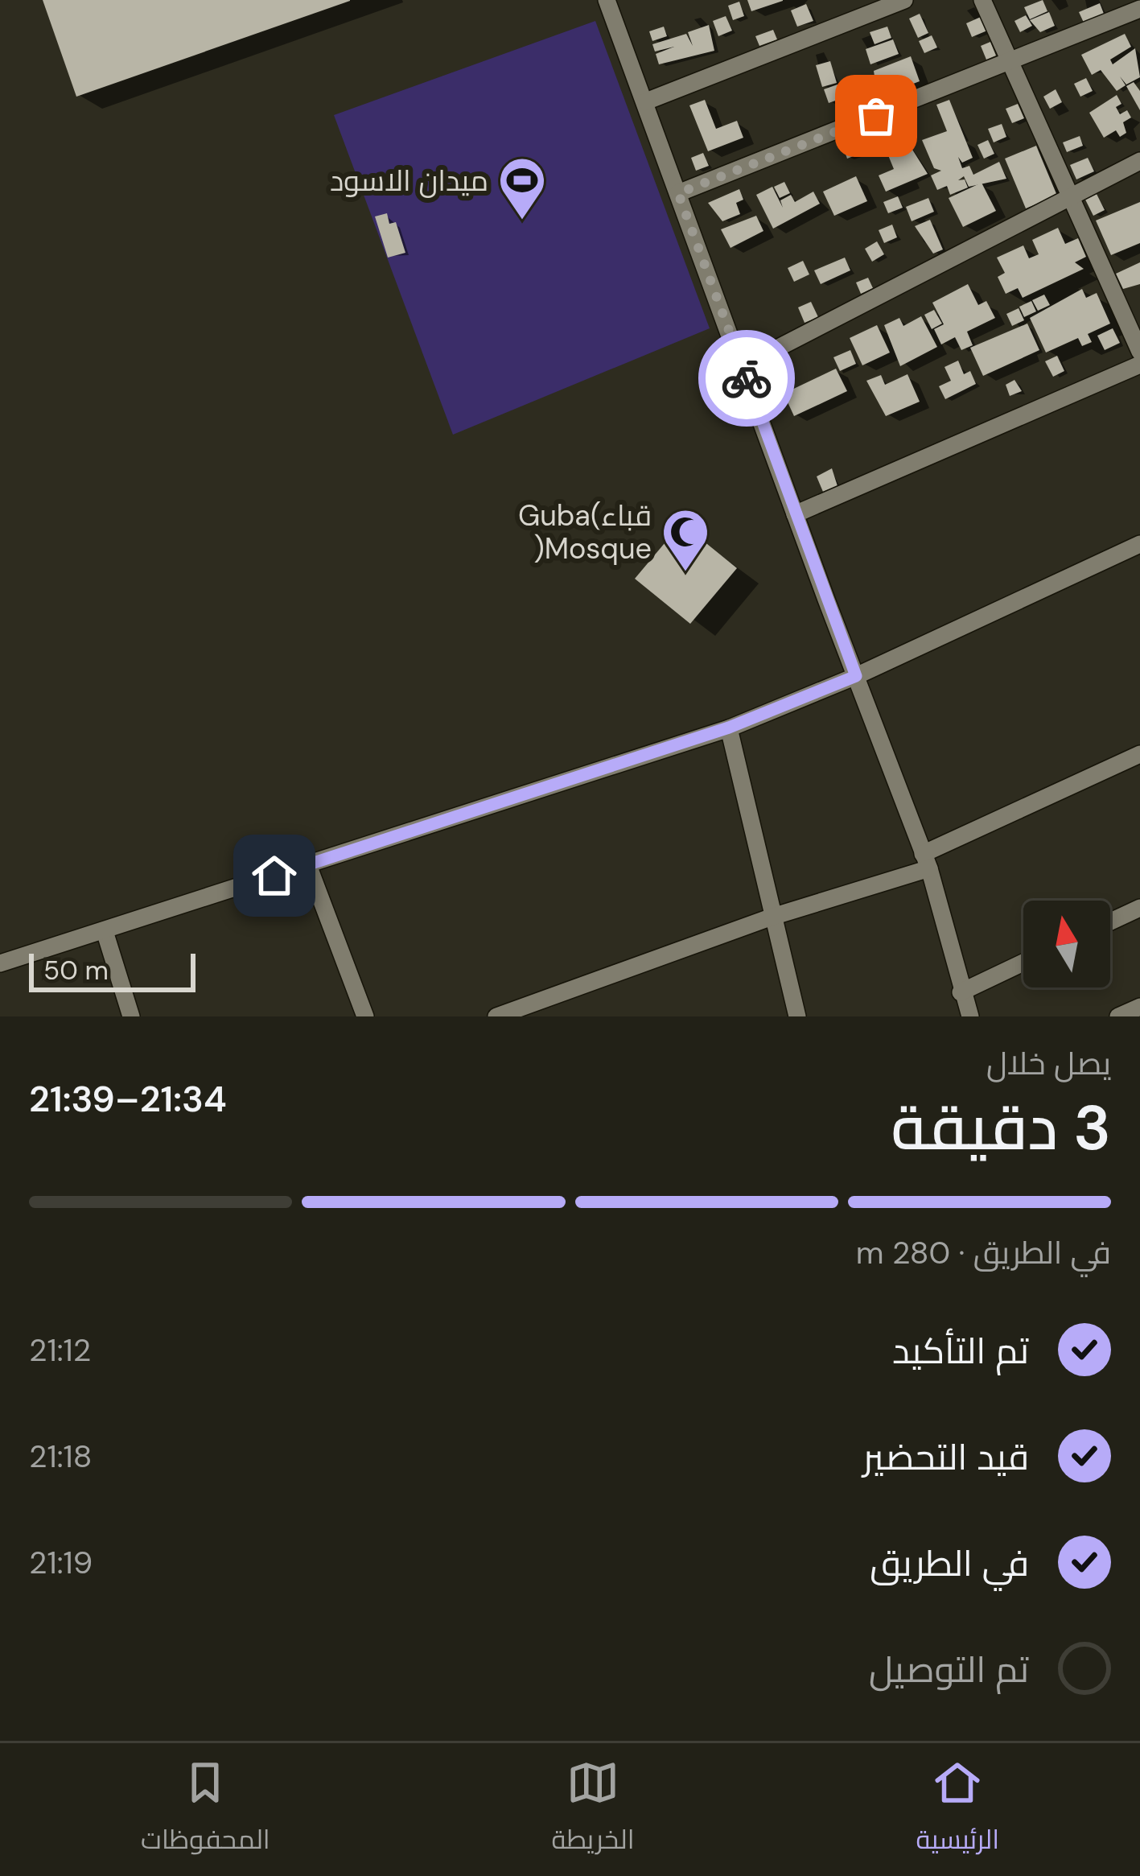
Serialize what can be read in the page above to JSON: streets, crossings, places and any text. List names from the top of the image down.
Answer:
{
  "places": {
    "sports": ["ميدان الاسود"],
    "mosque": ["Guba(قباء )Mosque"]
  },
  "scale_bar": "50 m",
  "north": "top",
  "page": {
    "scale": "50 m",
    "heading": ["3 دقيقة", "يصل خلال", "21:34–21:39"],
    "bar": "في الطريق · 280 m",
    "list": [
      ["تم التأكيد", "21:12"],
      ["قيد التحضير", "21:18"],
      ["في الطريق", "21:19"],
      "تم التوصيل"
    ],
    "tabs": ["الرئيسية", "الخريطة", "المحفوظات"]
  }
}
